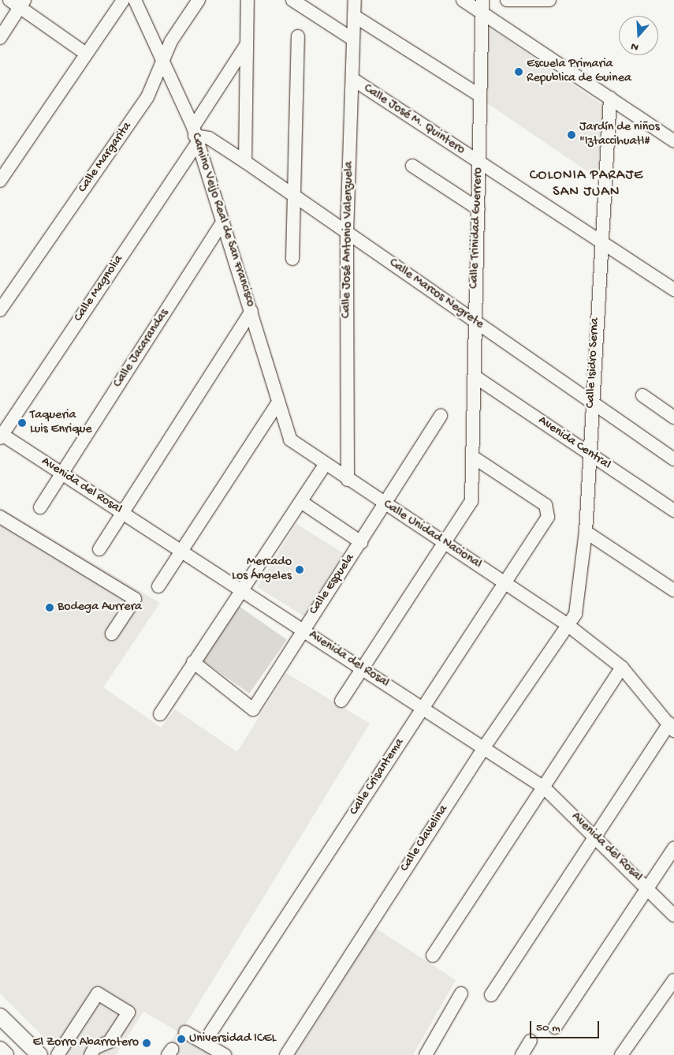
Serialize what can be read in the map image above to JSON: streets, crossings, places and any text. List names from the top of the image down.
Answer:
{
  "streets": {
    "street": [
      "Calle José M. Quintero",
      "Calle Margarita",
      "Camino Veijo Real de San Francisco",
      "Calle Trinidad Guerrero",
      "Calle José Antonio Valenzuela",
      "Calle Magnolia",
      "Calle Marcos Negrete",
      "Calle Jacarandas",
      "Calle Isidro Serna",
      "Avenida Central",
      "Avenida del Rosal",
      "Calle Unidad Nacional",
      "Calle Espuela",
      "Calle Crisantema",
      "Calle Clavelina"
    ]
  },
  "crossings": [
    ["Calle José M. Quintero", "Calle Trinidad Guerrero"],
    ["Calle José M. Quintero", "Calle José Antonio Valenzuela"],
    ["Calle José M. Quintero", "Calle Isidro Serna"],
    ["Calle Margarita", "Camino Veijo Real de San Francisco"],
    ["Camino Veijo Real de San Francisco", "Calle Magnolia"],
    ["Camino Veijo Real de San Francisco", "Calle Marcos Negrete"],
    ["Camino Veijo Real de San Francisco", "Calle Jacarandas"],
    ["Camino Veijo Real de San Francisco", "Calle Unidad Nacional"],
    ["Calle Trinidad Guerrero", "Calle Marcos Negrete"],
    ["Calle Trinidad Guerrero", "Avenida Central"],
    ["Calle Trinidad Guerrero", "Avenida del Rosal"],
    ["Calle Trinidad Guerrero", "Calle Unidad Nacional"],
    ["Calle Trinidad Guerrero", "Calle Crisantema"],
    ["Calle José Antonio Valenzuela", "Calle Marcos Negrete"],
    ["Calle José Antonio Valenzuela", "Calle Unidad Nacional"],
    ["Calle Magnolia", "Calle Marcos Negrete"],
    ["Calle Magnolia", "Avenida del Rosal"],
    ["Calle Marcos Negrete", "Calle Isidro Serna"],
    ["Calle Jacarandas", "Avenida del Rosal"],
    ["Calle Isidro Serna", "Avenida Central"],
    ["Calle Isidro Serna", "Calle Unidad Nacional"],
    ["Calle Isidro Serna", "Calle Clavelina"],
    ["Avenida del Rosal", "Calle Espuela"],
    ["Avenida del Rosal", "Calle Crisantema"],
    ["Avenida del Rosal", "Calle Clavelina"],
    ["Calle Unidad Nacional", "Calle Espuela"],
    ["Calle Unidad Nacional", "Calle Crisantema"],
    ["Calle Unidad Nacional", "Calle Clavelina"]
  ],
  "districts": ["COLONIA PARAJE SAN JUAN"],
  "places": [
    "Escuela Primaria Republica de Guinea",
    "Jardín de niños \"Iztaccihuatl#",
    "Taqueria Luis Enrique",
    "Mercado Los Ángeles",
    "Bodega Aurrera",
    "Universidad ICEL",
    "El Zorro Abarrotero"
  ],
  "scale_bar": "50 m",
  "north": "bottom"
}
